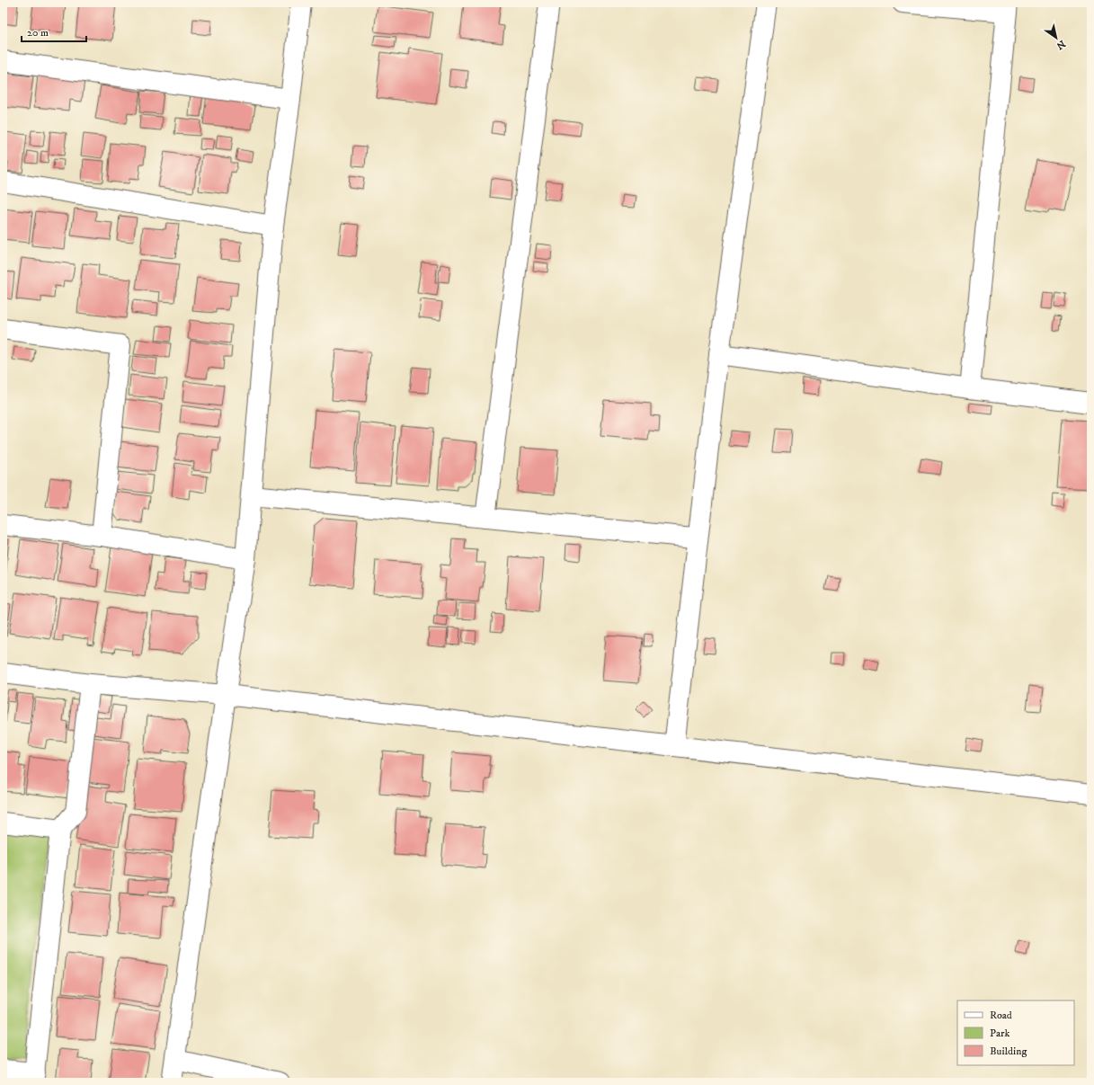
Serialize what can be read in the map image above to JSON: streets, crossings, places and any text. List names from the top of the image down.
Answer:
{
  "legend": ["Road", "Park", "Building"],
  "scale_bar": "20 m",
  "north": "bottom right"
}
